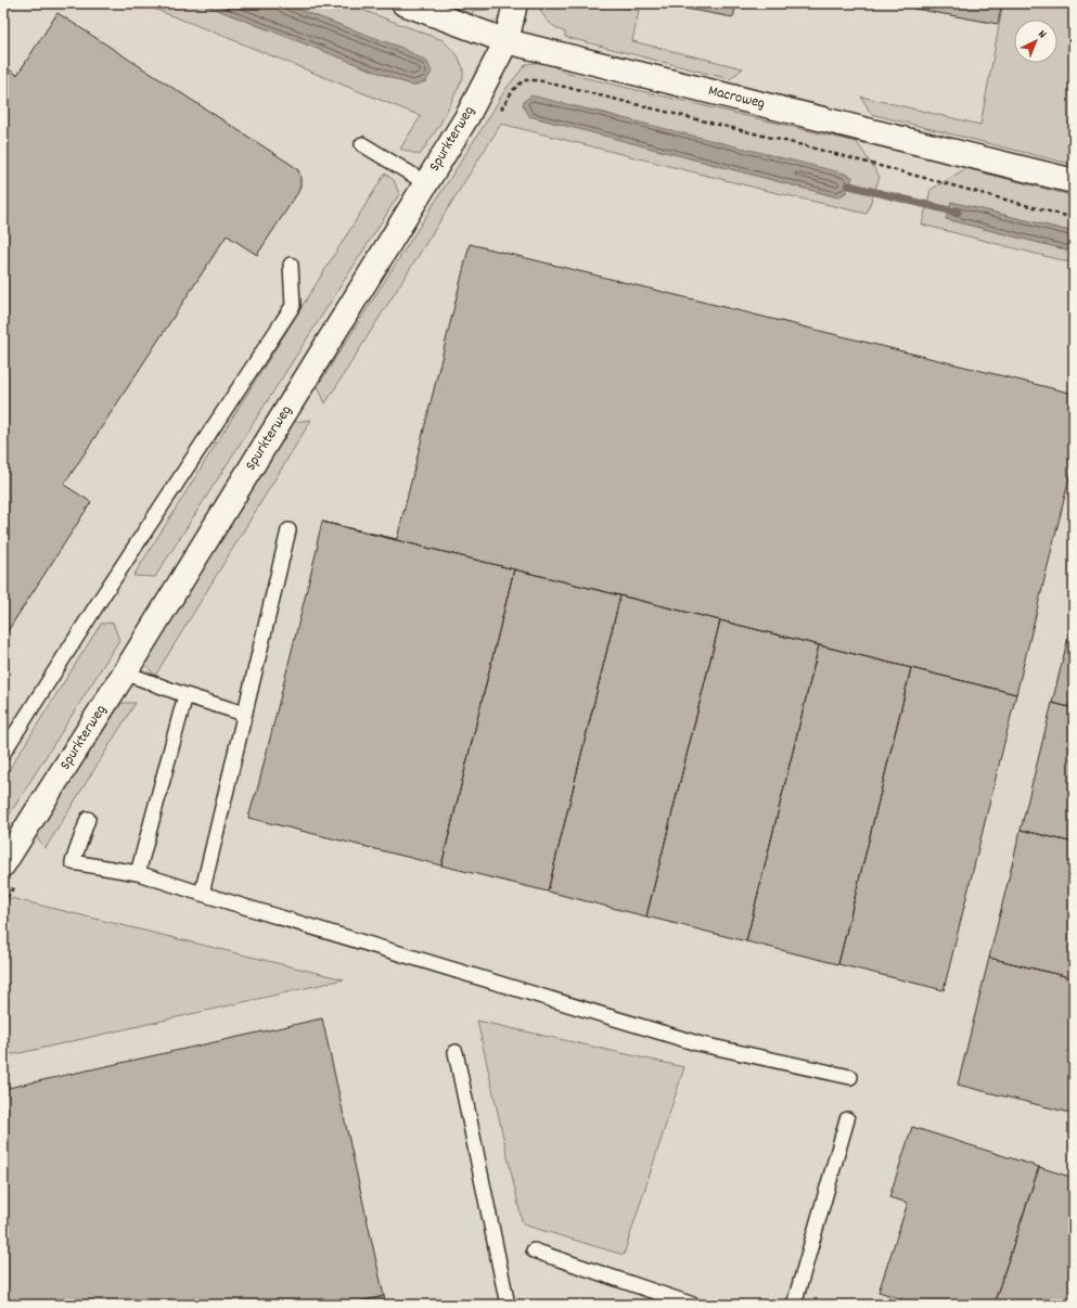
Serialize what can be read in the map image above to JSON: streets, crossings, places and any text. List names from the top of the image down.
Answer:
{
  "streets": {
    "street": ["Macroweg", "Spurkterweg"]
  },
  "crossings": [
    ["Macroweg", "Spurkterweg"]
  ],
  "north": "top right"
}
